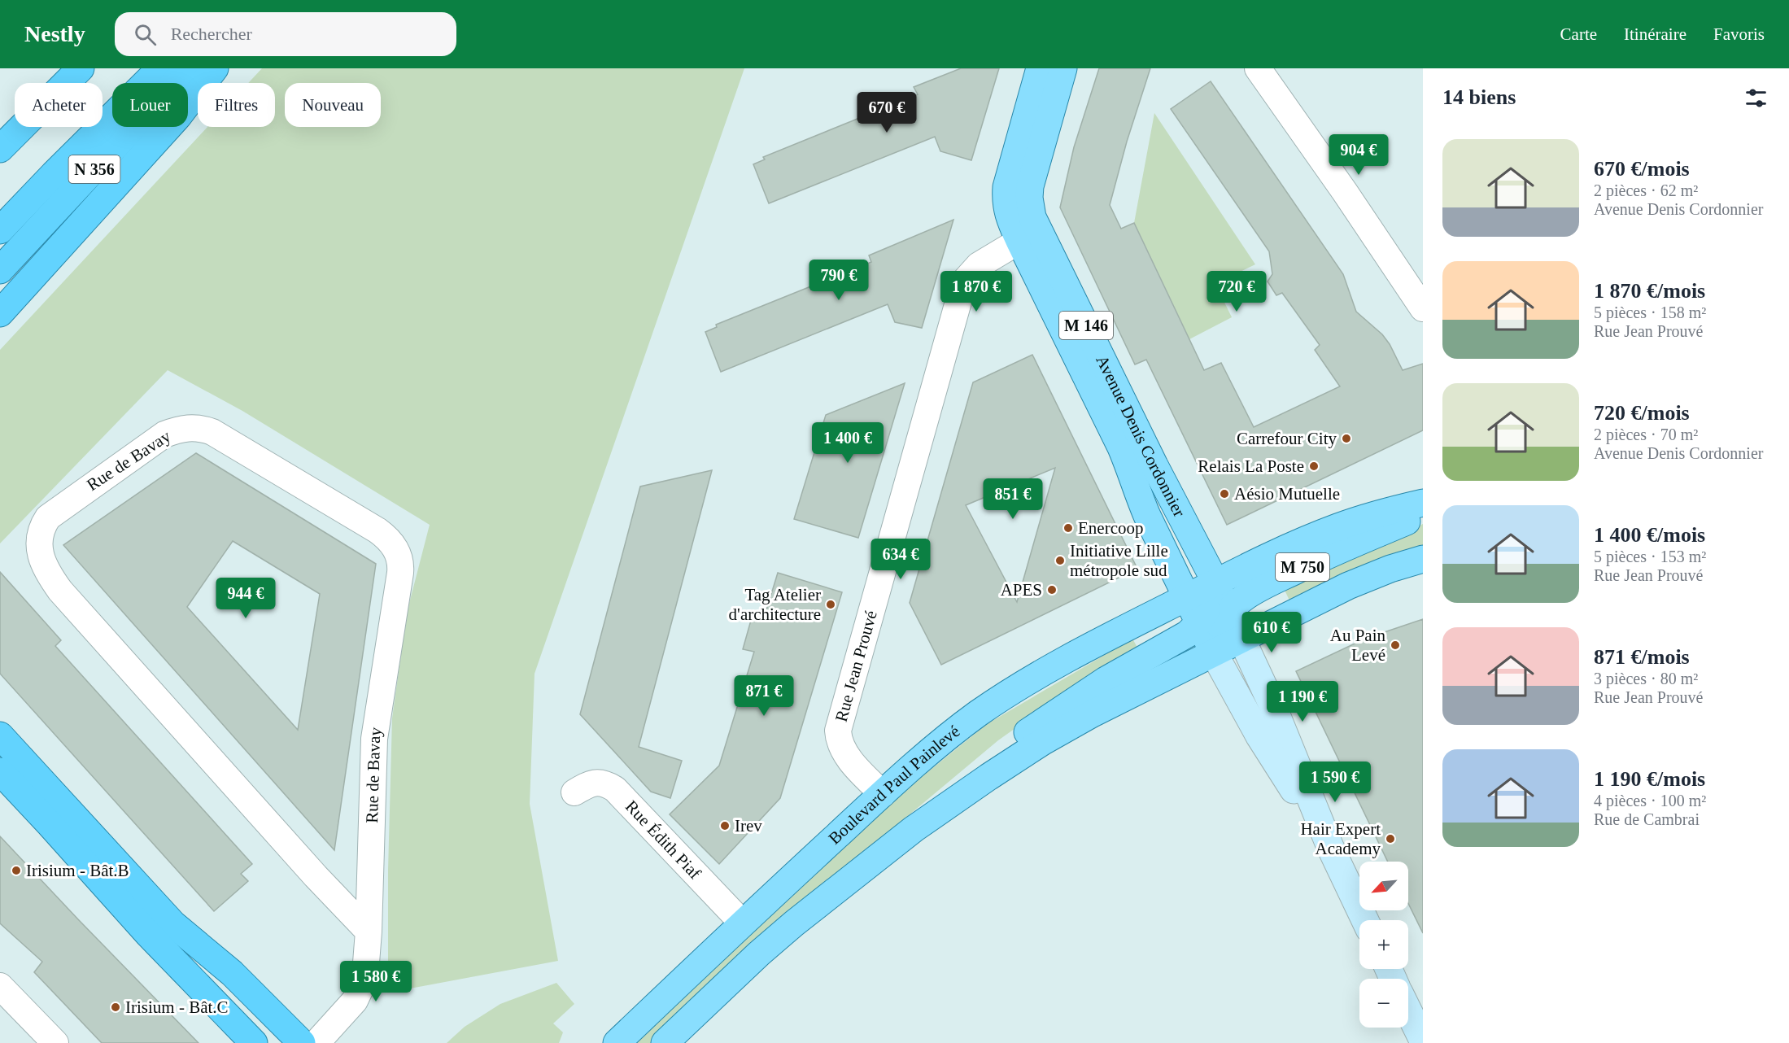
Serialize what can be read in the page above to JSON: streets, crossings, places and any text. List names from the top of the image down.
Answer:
{
  "streets": {
    "highway": ["N 356"],
    "main road": [
      "M 146",
      "Avenue Denis Cordonnier",
      "M 750",
      "Boulevard Paul Painlevé"
    ],
    "street": ["Rue de Bavay", "Rue Jean Prouvé", "Rue Édith Piaf"]
  },
  "crossings": [
    ["Avenue Denis Cordonnier", "M 750"],
    ["Avenue Denis Cordonnier", "Rue Jean Prouvé"],
    ["Avenue Denis Cordonnier", "Boulevard Paul Painlevé"],
    ["M 750", "Boulevard Paul Painlevé"],
    ["Rue Jean Prouvé", "Boulevard Paul Painlevé"],
    ["Boulevard Paul Painlevé", "Rue Édith Piaf"]
  ],
  "places": [
    "Carrefour City",
    "Relais La Poste",
    "Aésio Mutuelle",
    "Enercoop",
    "Initiative Lille métropole sud",
    "APES",
    "Tag Atelier d'architecture",
    "Au Pain Levé",
    "Irev",
    "Hair Expert Academy",
    "Irisium - Bât.B",
    "Irisium - Bât.C"
  ],
  "north": "bottom left",
  "page": {
    "header": "Nestly",
    "search": "Rechercher",
    "nav": ["Carte", "Itinéraire", "Favoris"],
    "heading": "14 biens",
    "chip": [
      "Acheter",
      "Louer",
      "Filtres",
      "Nouveau"
    ],
    "price": [
      "670 €",
      "904 €",
      "790 €",
      "1 870 €",
      "720 €",
      "1 400 €",
      "851 €",
      "634 €",
      "944 €",
      "610 €",
      "871 €",
      "1 190 €",
      "1 590 €",
      "1 580 €"
    ],
    "list": [
      {
        "name": "670 €/mois",
        "note": "2 pièces · 62 m² · Avenue Denis Cordonnier"
      },
      {
        "name": "1 870 €/mois",
        "note": "5 pièces · 158 m² · Rue Jean Prouvé"
      },
      {
        "name": "720 €/mois",
        "note": "2 pièces · 70 m² · Avenue Denis Cordonnier"
      },
      {
        "name": "1 400 €/mois",
        "note": "5 pièces · 153 m² · Rue Jean Prouvé"
      },
      {
        "name": "871 €/mois",
        "note": "3 pièces · 80 m² · Rue Jean Prouvé"
      },
      {
        "name": "1 190 €/mois",
        "note": "4 pièces · 100 m² · Rue de Cambrai"
      }
    ],
    "map_buttons": ["+", "−"]
  }
}
